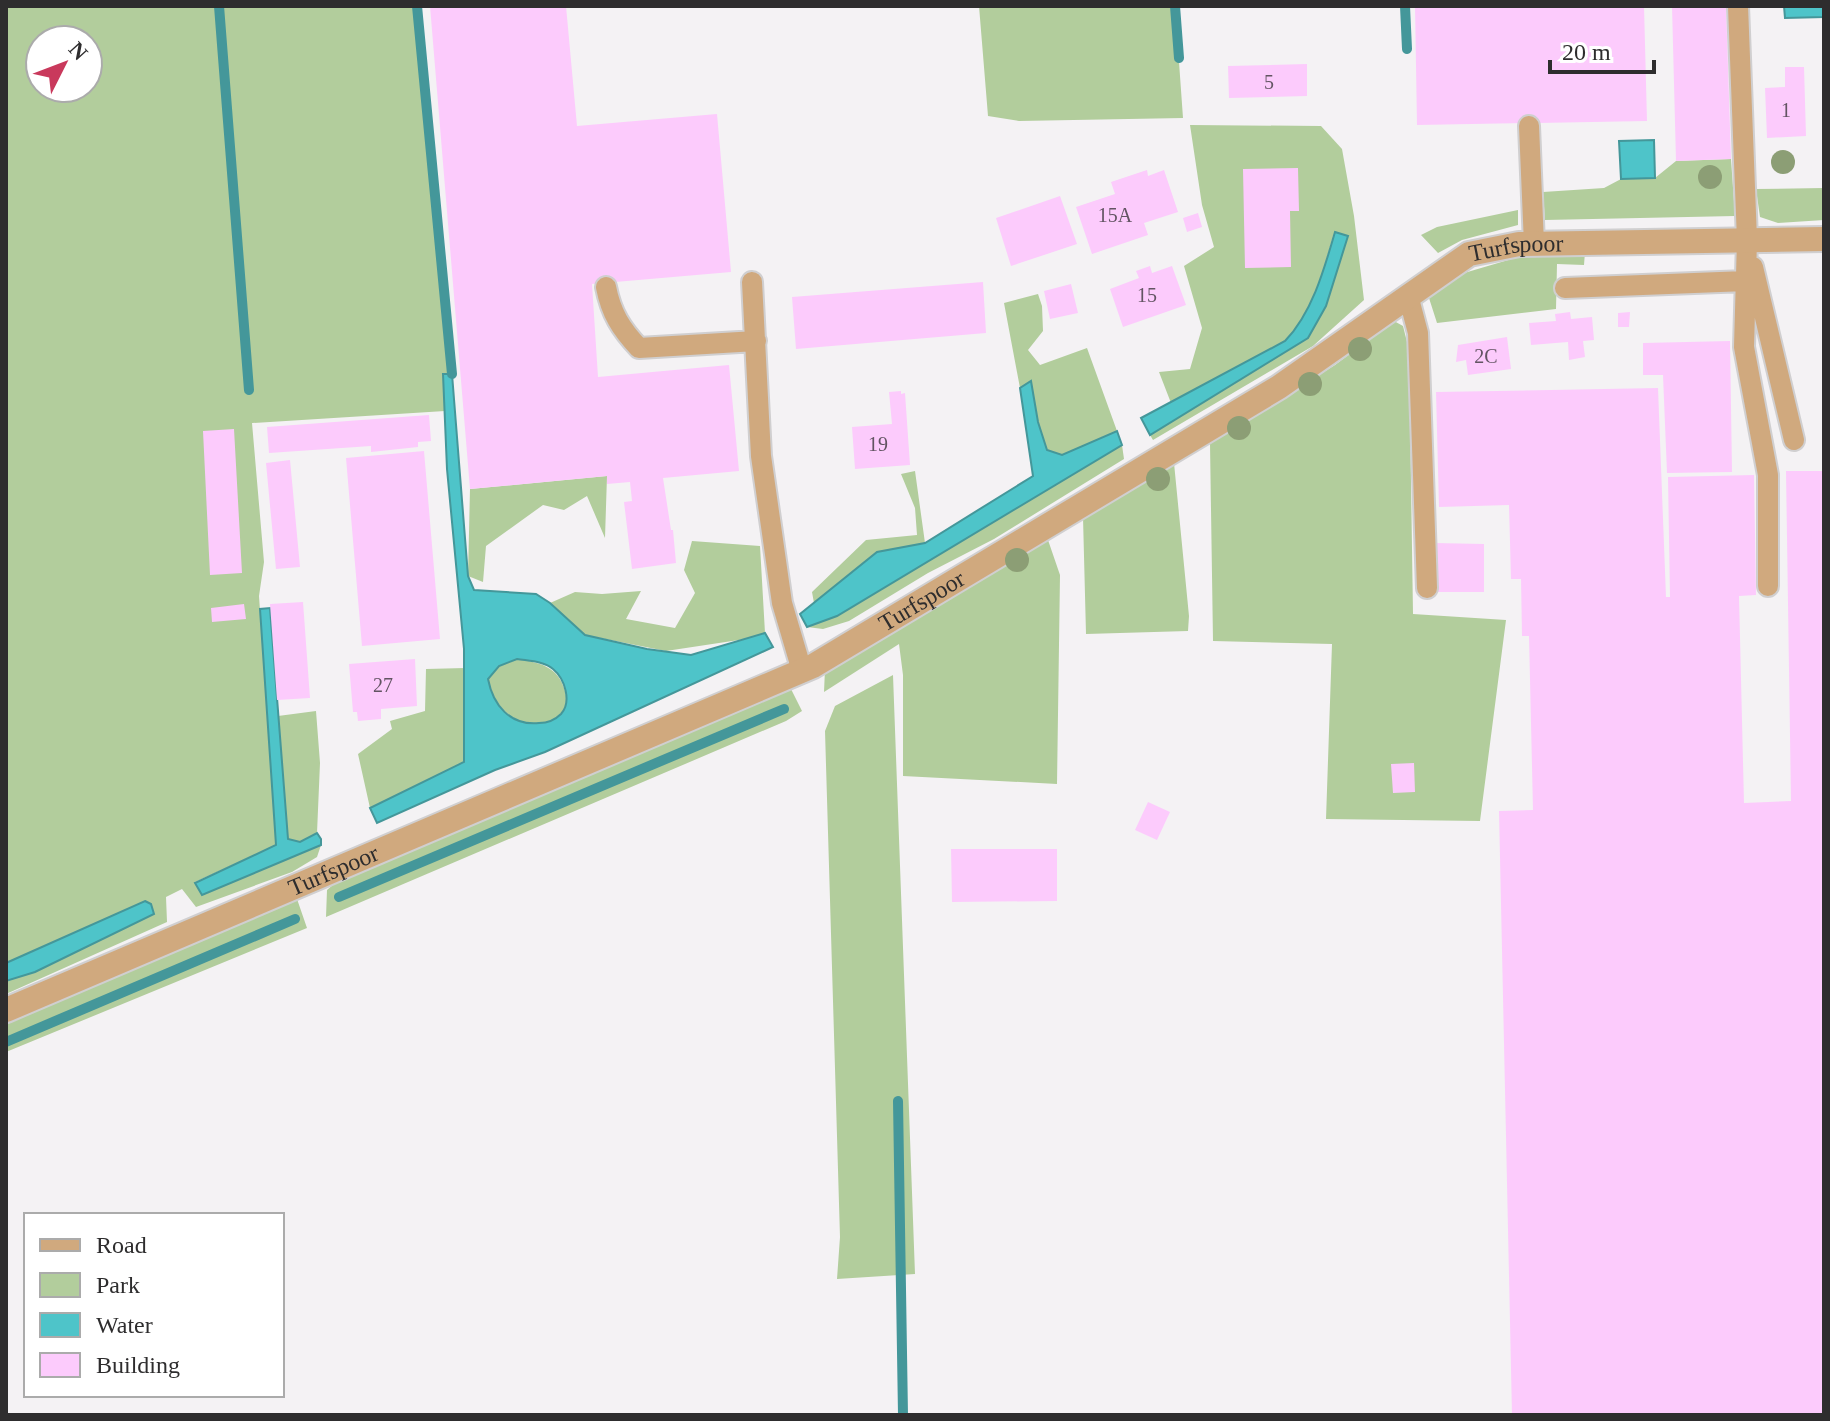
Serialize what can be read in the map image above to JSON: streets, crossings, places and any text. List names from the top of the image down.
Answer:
{
  "streets": {
    "street": ["Turfspoor"]
  },
  "house_numbers": [
    "5",
    "1",
    "15A",
    "15",
    "2C",
    "19",
    "27"
  ],
  "legend": [
    "Road",
    "Park",
    "Water",
    "Building"
  ],
  "scale_bar": "20 m",
  "north": "top right"
}
